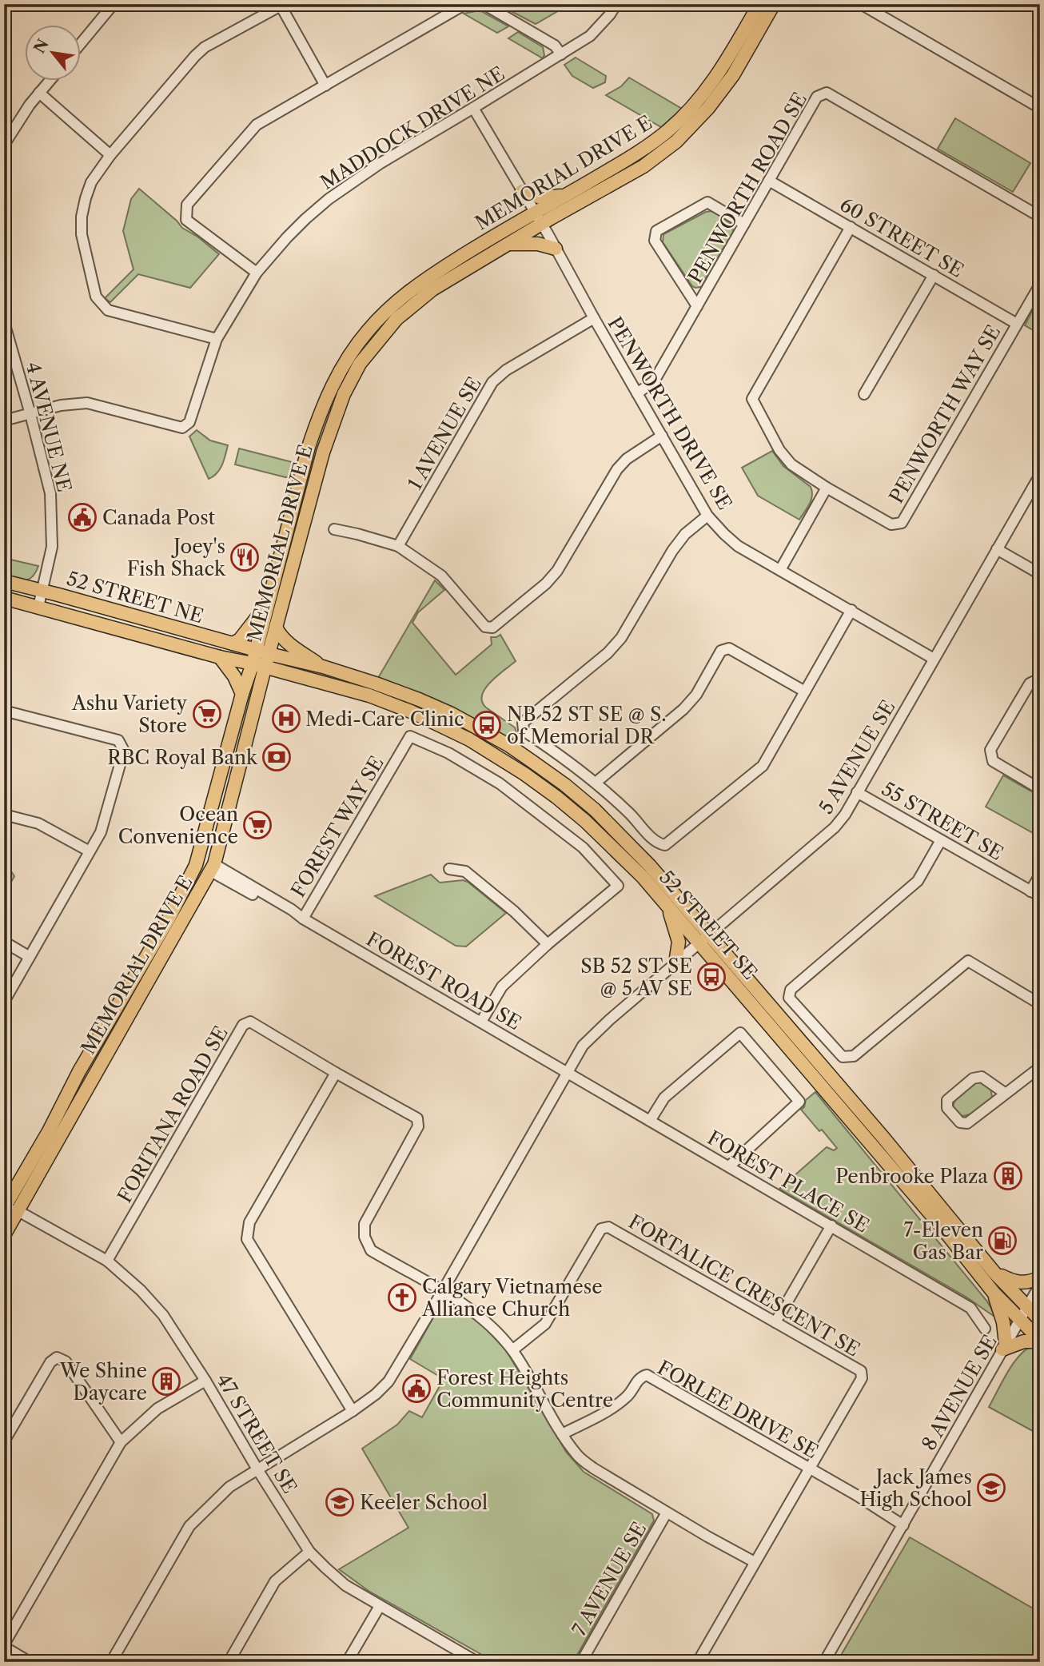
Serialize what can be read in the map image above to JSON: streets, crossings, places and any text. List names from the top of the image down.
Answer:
{
  "streets": {
    "main road": ["MEMORIAL DRIVE E", "52 STREET NE", "52 STREET SE"],
    "street": [
      "MADDOCK DRIVE NE",
      "PENWORTH ROAD SE",
      "60 STREET SE",
      "PENWORTH DRIVE SE",
      "PENWORTH WAY SE",
      "4 AVENUE NE",
      "1 AVENUE SE",
      "5 AVENUE SE",
      "55 STREET SE",
      "FOREST WAY SE",
      "FOREST ROAD SE",
      "FORITANA ROAD SE",
      "FOREST PLACE SE",
      "FORTALICE CRESCENT SE",
      "8 AVENUE SE",
      "FORLEE DRIVE SE",
      "47 STREET SE",
      "7 AVENUE SE"
    ]
  },
  "crossings": [
    ["MADDOCK DRIVE NE", "PENWORTH DRIVE SE"],
    ["MADDOCK DRIVE NE", "4 AVENUE NE"],
    ["MEMORIAL DRIVE E", "PENWORTH DRIVE SE"],
    ["MEMORIAL DRIVE E", "52 STREET NE"],
    ["MEMORIAL DRIVE E", "52 STREET SE"],
    ["MEMORIAL DRIVE E", "FOREST ROAD SE"],
    ["MEMORIAL DRIVE E", "47 STREET SE"],
    ["PENWORTH ROAD SE", "60 STREET SE"],
    ["PENWORTH ROAD SE", "PENWORTH DRIVE SE"],
    ["60 STREET SE", "PENWORTH WAY SE"],
    ["PENWORTH DRIVE SE", "1 AVENUE SE"],
    ["PENWORTH DRIVE SE", "5 AVENUE SE"],
    ["4 AVENUE NE", "52 STREET NE"],
    ["52 STREET NE", "52 STREET SE"],
    ["5 AVENUE SE", "55 STREET SE"],
    ["5 AVENUE SE", "52 STREET SE"],
    ["5 AVENUE SE", "FOREST ROAD SE"],
    ["5 AVENUE SE", "FORITANA ROAD SE"],
    ["5 AVENUE SE", "FOREST PLACE SE"],
    ["5 AVENUE SE", "47 STREET SE"],
    ["FOREST WAY SE", "FOREST ROAD SE"],
    ["52 STREET SE", "8 AVENUE SE"],
    ["FOREST ROAD SE", "FOREST PLACE SE"],
    ["FORITANA ROAD SE", "FORTALICE CRESCENT SE"],
    ["FORITANA ROAD SE", "FORLEE DRIVE SE"],
    ["FORITANA ROAD SE", "47 STREET SE"],
    ["FORITANA ROAD SE", "7 AVENUE SE"],
    ["FORTALICE CRESCENT SE", "FORLEE DRIVE SE"],
    ["8 AVENUE SE", "FORLEE DRIVE SE"]
  ],
  "places": {
    "public building": ["Canada Post", "Forest Heights Community Centre"],
    "restaurant": ["Joey's Fish Shack"],
    "supermarket": ["Ashu Variety Store", "Ocean Convenience"],
    "hospital": ["Medi-Care Clinic"],
    "bus stop": ["NB 52 ST SE @ S. of Memorial DR", "SB 52 ST SE @ 5 AV SE"],
    "bank": ["RBC Royal Bank"],
    "building": ["Penbrooke Plaza", "We Shine Daycare"],
    "fuel station": ["7-Eleven Gas Bar"],
    "church": ["Calgary Vietnamese Alliance Church"],
    "school or university": ["Jack James High School", "Keeler School"]
  },
  "north": "top left"
}
